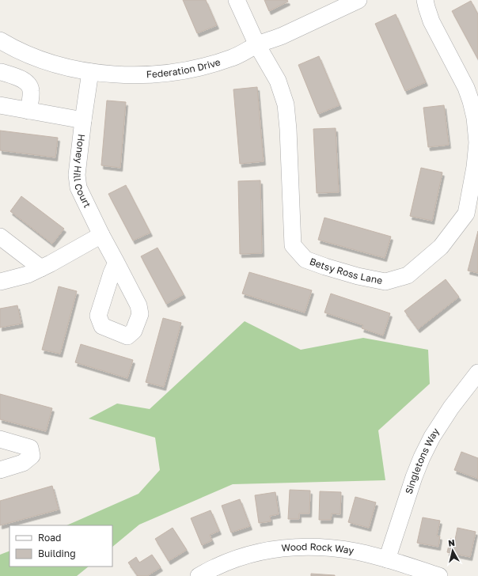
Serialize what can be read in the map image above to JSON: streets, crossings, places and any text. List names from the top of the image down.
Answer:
{
  "streets": {
    "street": [
      "Federation Drive",
      "Honey Hill Court",
      "Betsy Ross Lane",
      "Singletons Way",
      "Wood Rock Way"
    ]
  },
  "crossings": [
    ["Federation Drive", "Honey Hill Court"],
    ["Federation Drive", "Betsy Ross Lane"],
    ["Singletons Way", "Wood Rock Way"]
  ],
  "legend": ["Road", "Building"],
  "north": "top"
}
